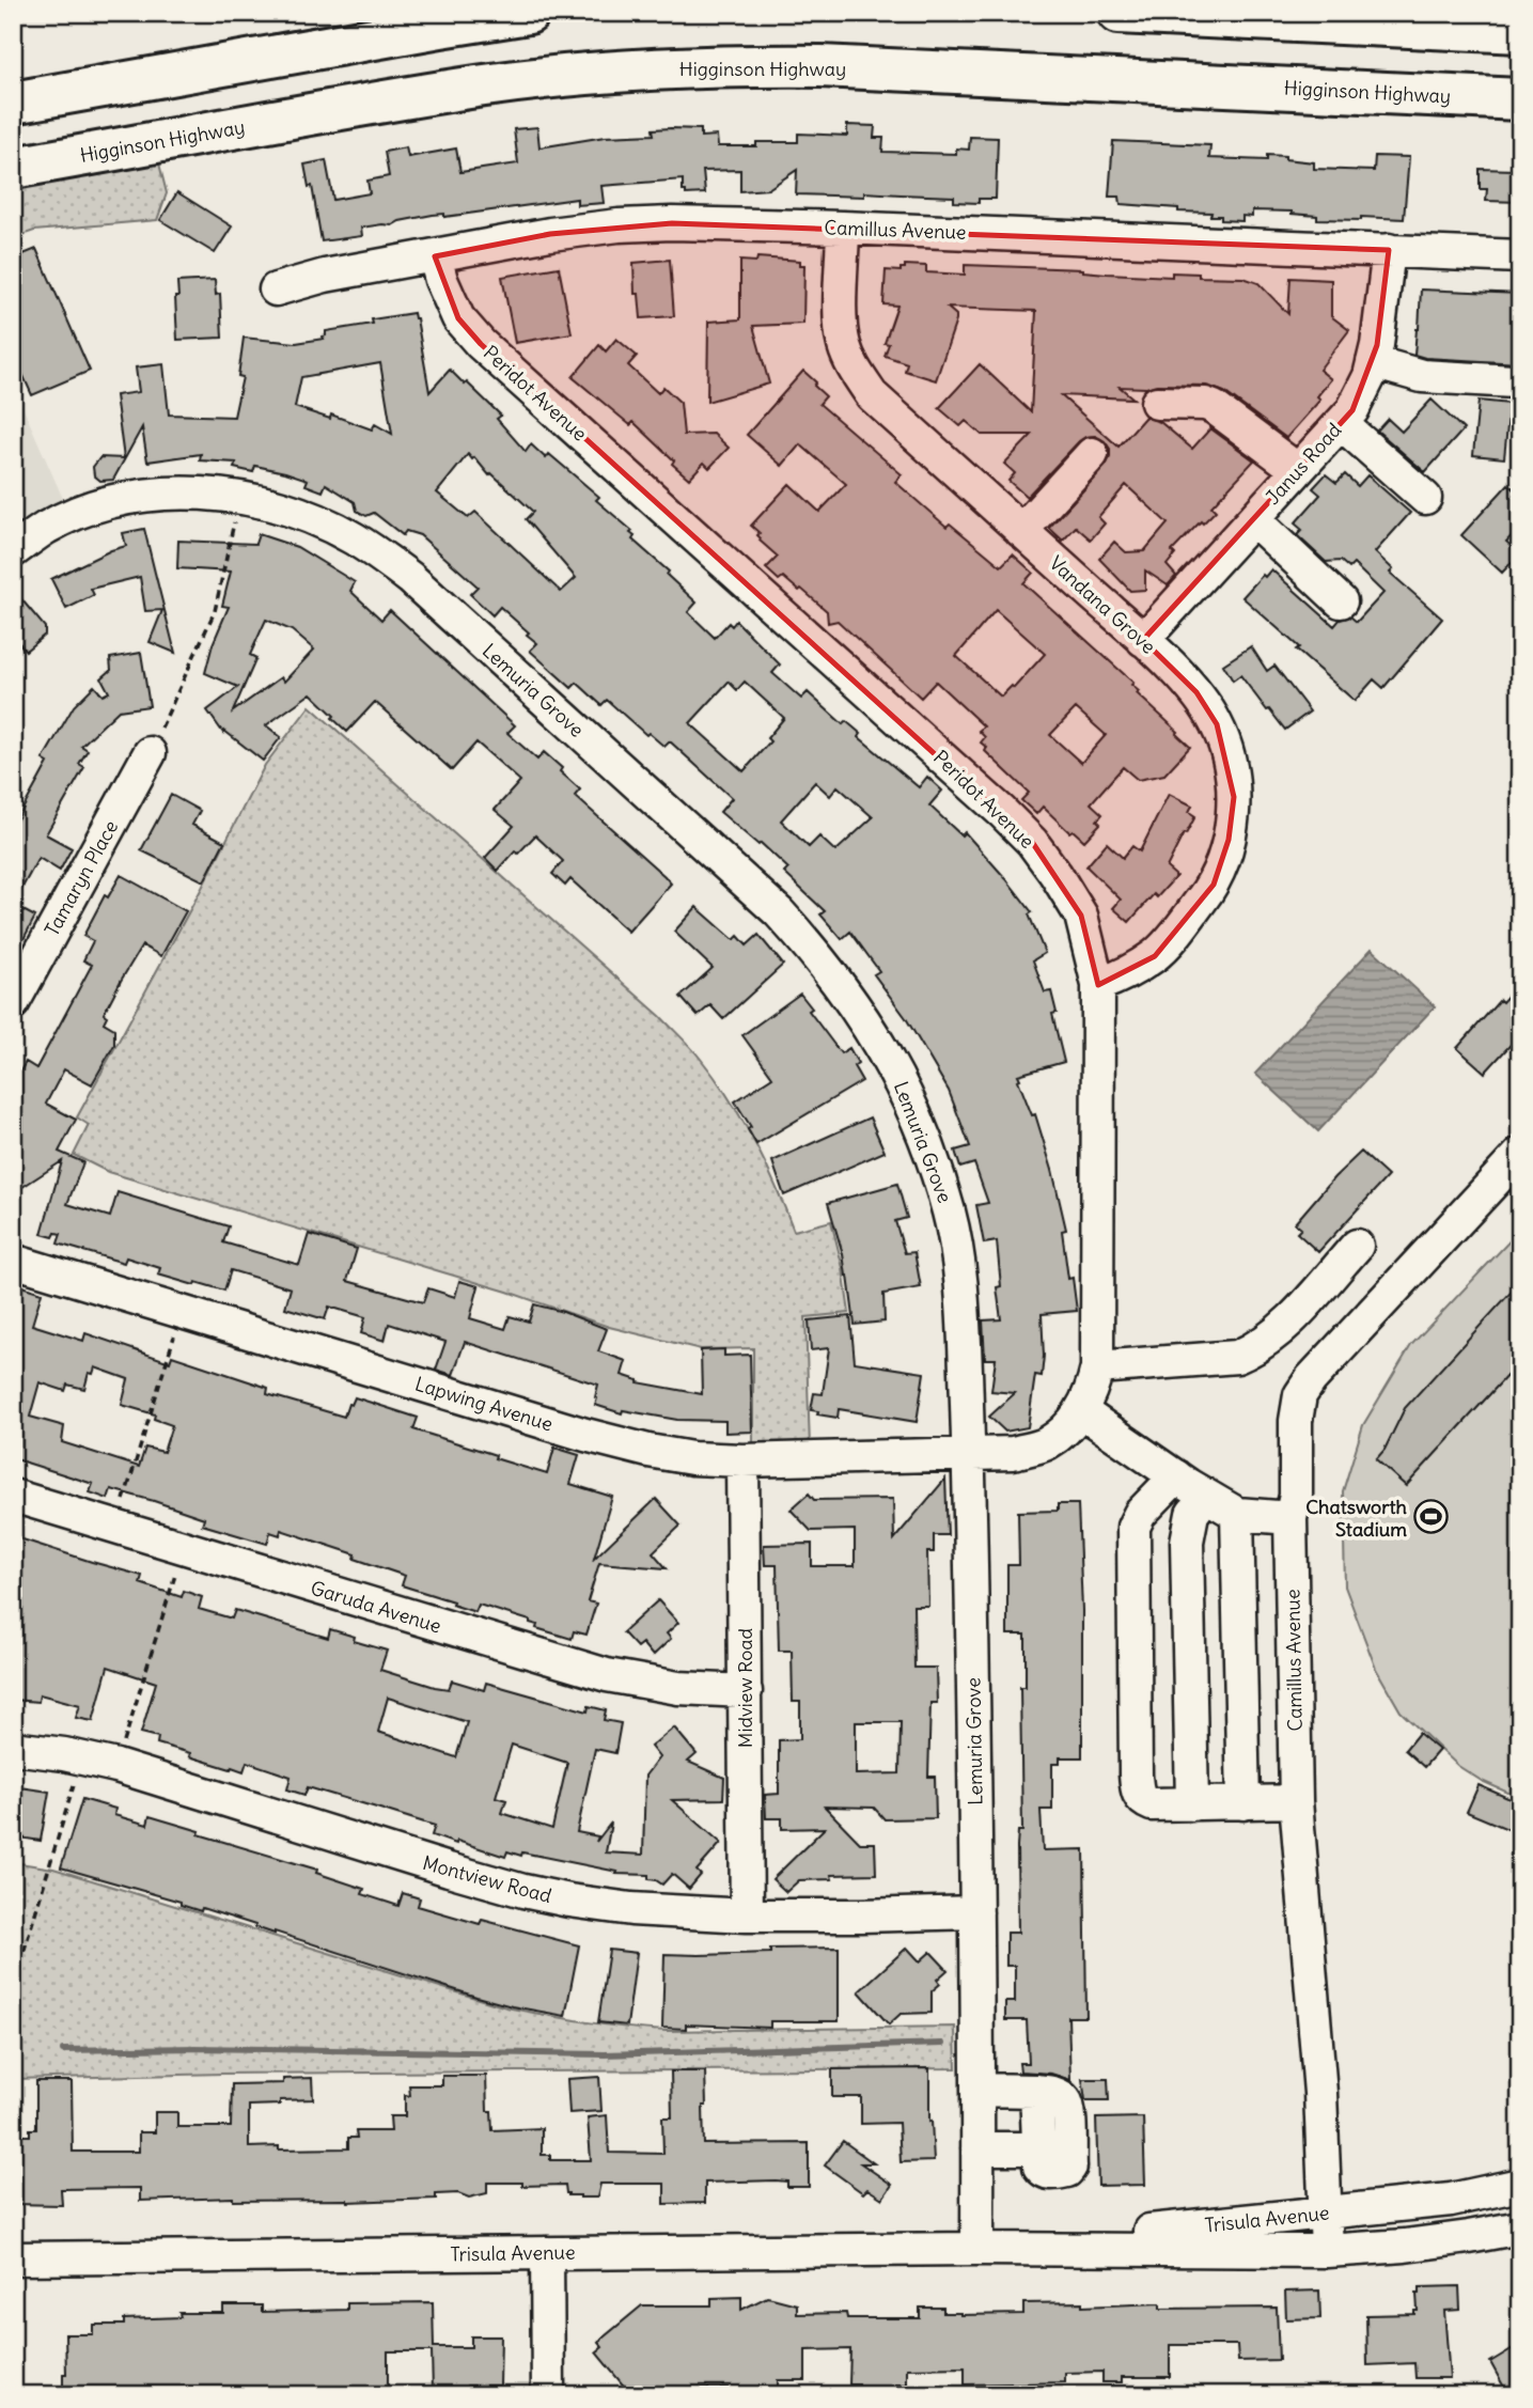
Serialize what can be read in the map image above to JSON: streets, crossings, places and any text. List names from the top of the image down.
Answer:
{
  "streets": {
    "highway": ["Higginson Highway"],
    "street": [
      "Camillus Avenue",
      "Peridot Avenue",
      "Janus Road",
      "Vandana Grove",
      "Lemuria Grove",
      "Tamaryn Place",
      "Lapwing Avenue",
      "Garuda Avenue",
      "Midview Road",
      "Montview Road",
      "Trisula Avenue"
    ]
  },
  "crossings": [
    ["Camillus Avenue", "Peridot Avenue"],
    ["Camillus Avenue", "Janus Road"],
    ["Camillus Avenue", "Vandana Grove"],
    ["Camillus Avenue", "Trisula Avenue"],
    ["Peridot Avenue", "Vandana Grove"],
    ["Peridot Avenue", "Lemuria Grove"],
    ["Peridot Avenue", "Lapwing Avenue"],
    ["Janus Road", "Vandana Grove"],
    ["Lemuria Grove", "Lapwing Avenue"],
    ["Lemuria Grove", "Montview Road"],
    ["Lemuria Grove", "Trisula Avenue"],
    ["Lapwing Avenue", "Midview Road"],
    ["Garuda Avenue", "Midview Road"],
    ["Midview Road", "Montview Road"]
  ],
  "places": {
    "sports": ["Chatsworth Stadium"]
  }
}
